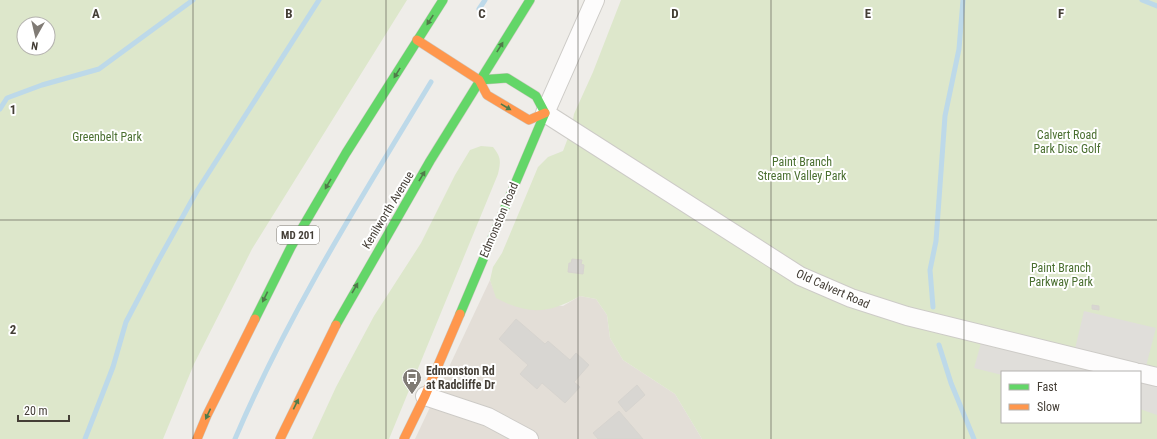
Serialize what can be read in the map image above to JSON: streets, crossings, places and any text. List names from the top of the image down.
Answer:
{
  "streets": {
    "main road": [
      "Kenilworth Avenue",
      "Edmonston Road",
      "MD 201",
      "Old Calvert Road"
    ]
  },
  "crossings": [
    ["Kenilworth Avenue", "Old Calvert Road"],
    ["Edmonston Road", "Old Calvert Road"]
  ],
  "parks": [
    "Calvert Road Park Disc Golf",
    "Greenbelt Park",
    "Paint Branch Stream Valley Park",
    "Paint Branch Parkway Park"
  ],
  "places": {
    "bus stop": ["Edmonston Rd at Radcliffe Dr"]
  },
  "legend": ["Fast", "Slow"],
  "scale_bar": "20 m",
  "north": "bottom",
  "grid": {
    "columns": [
      "A",
      "B",
      "C",
      "D",
      "E",
      "F"
    ],
    "rows": ["1", "2"]
  }
}
